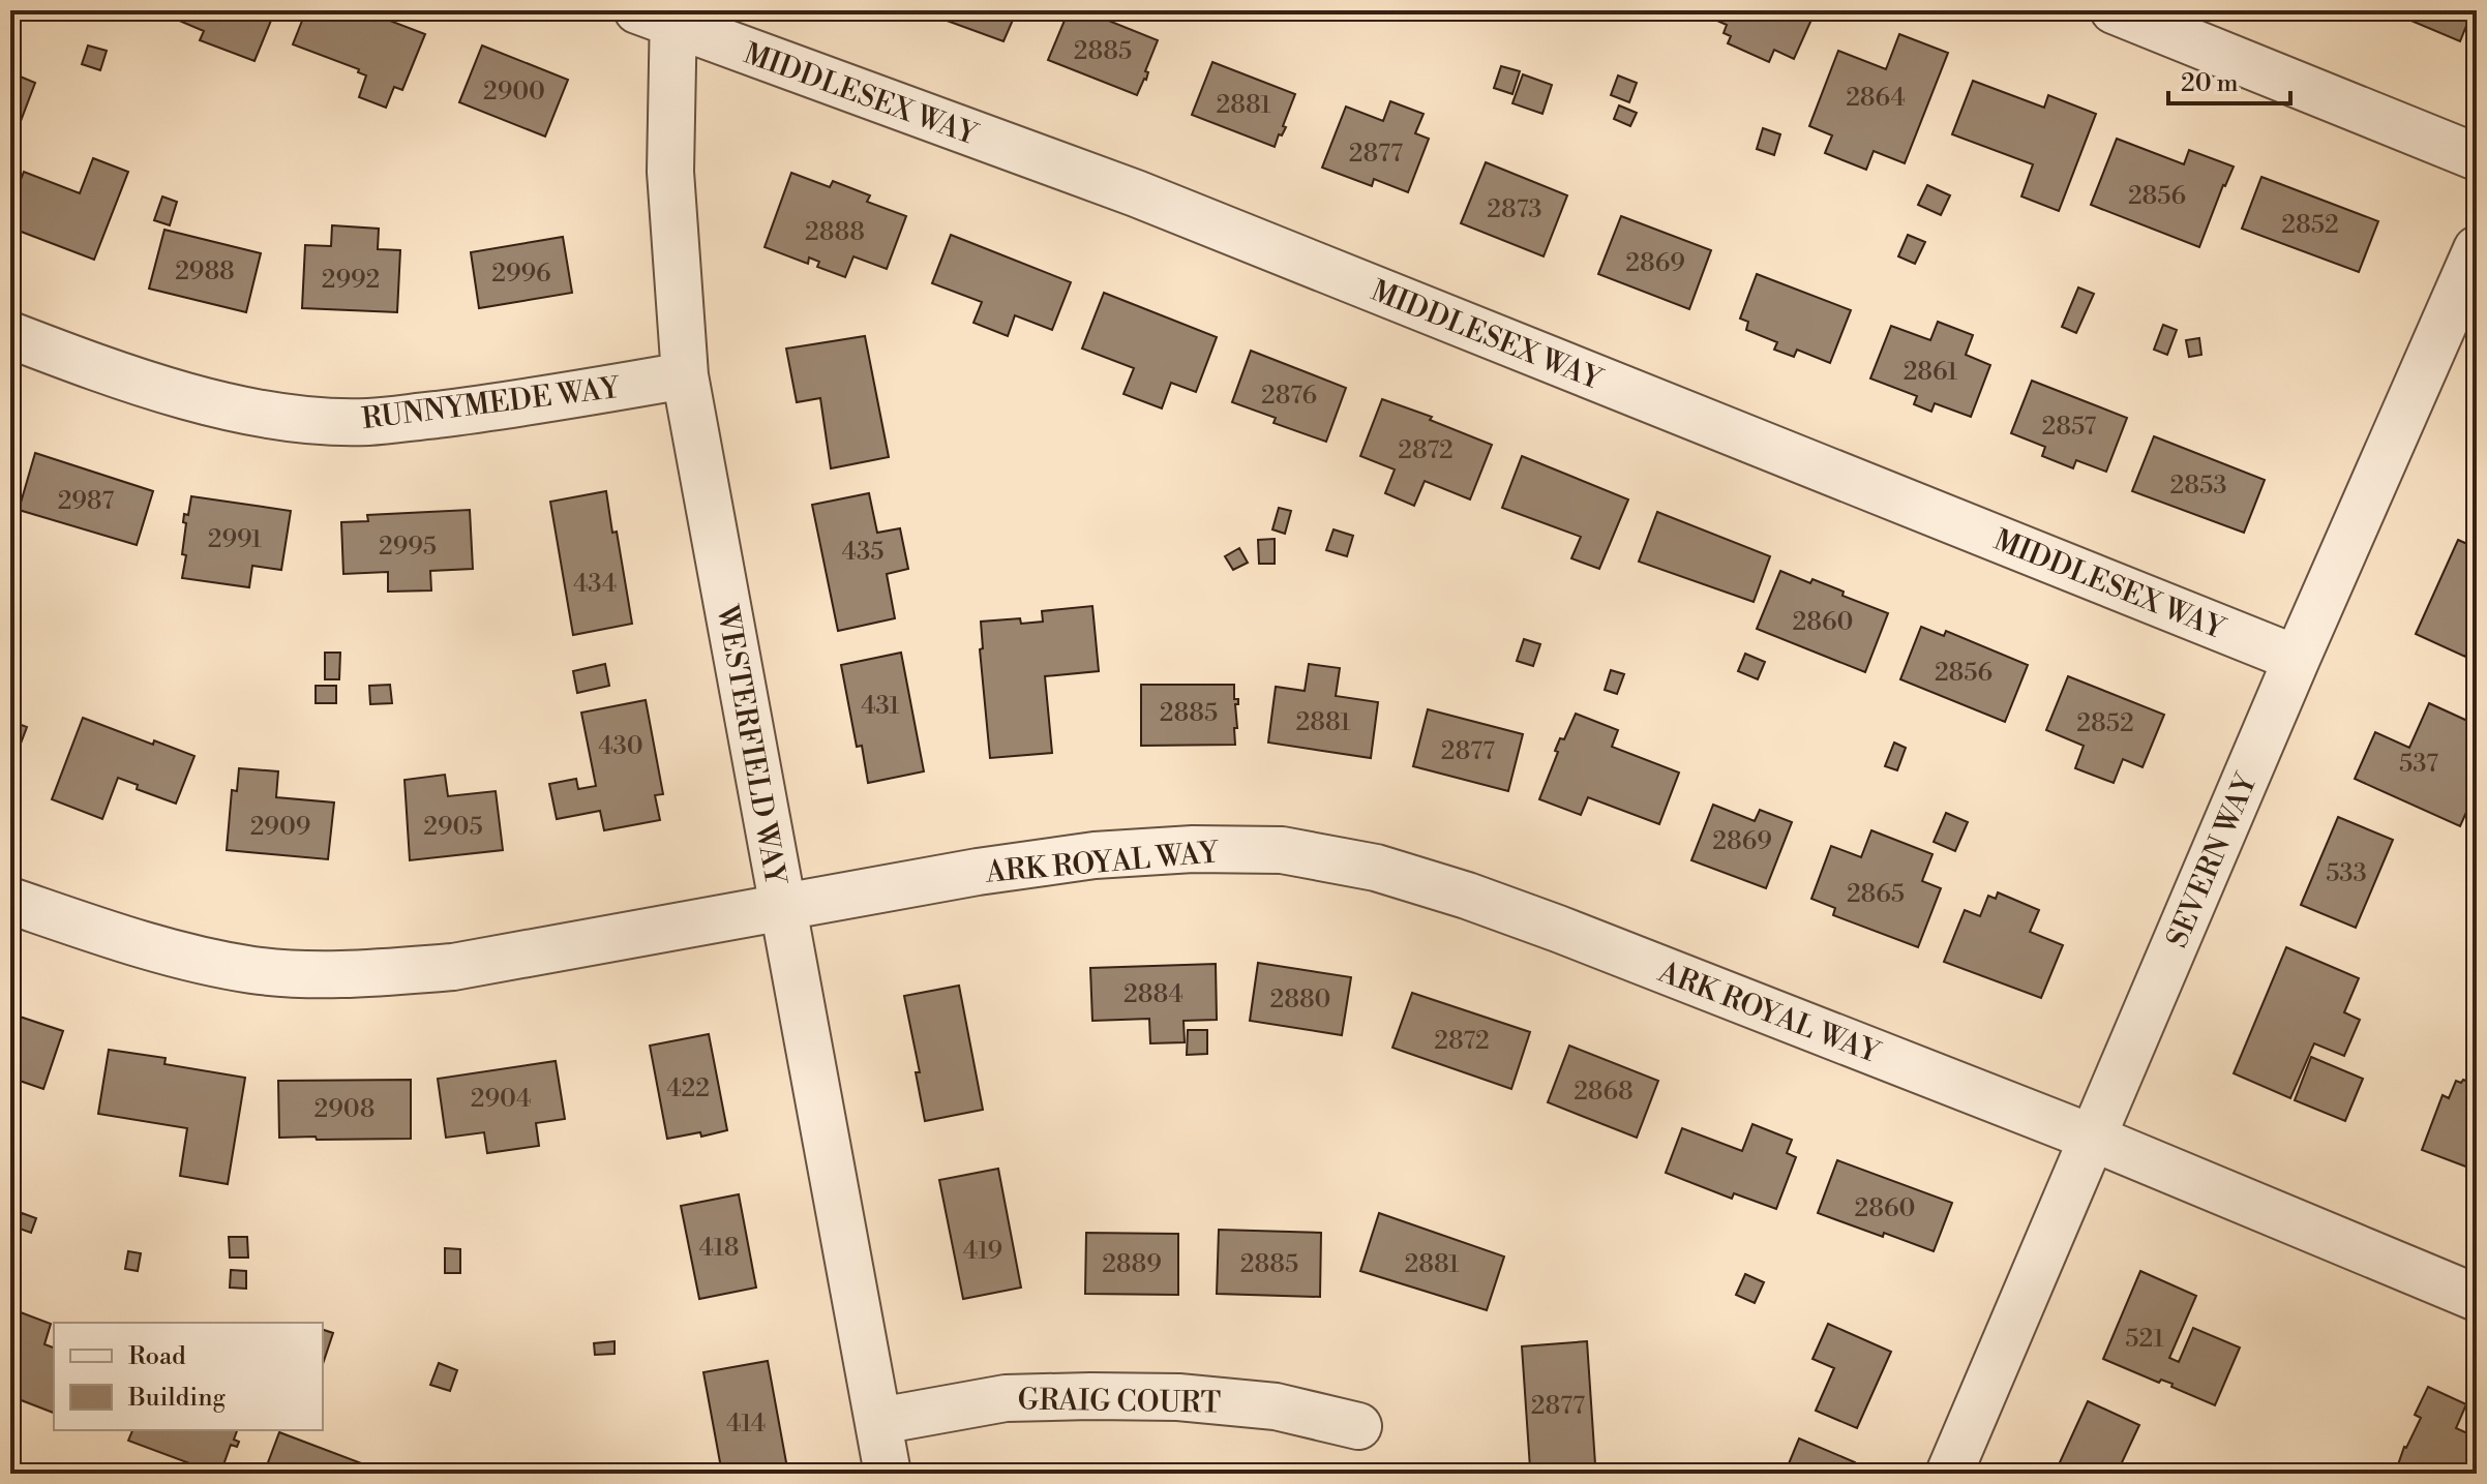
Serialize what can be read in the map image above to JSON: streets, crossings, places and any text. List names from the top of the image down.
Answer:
{
  "streets": {
    "street": [
      "MIDDLESEX WAY",
      "RUNNYMEDE WAY",
      "WESTERFIELD WAY",
      "SEVERN WAY",
      "ARK ROYAL WAY",
      "GRAIG COURT"
    ]
  },
  "crossings": [
    ["MIDDLESEX WAY", "WESTERFIELD WAY"],
    ["MIDDLESEX WAY", "SEVERN WAY"],
    ["RUNNYMEDE WAY", "WESTERFIELD WAY"],
    ["WESTERFIELD WAY", "ARK ROYAL WAY"],
    ["WESTERFIELD WAY", "GRAIG COURT"],
    ["SEVERN WAY", "ARK ROYAL WAY"]
  ],
  "house_numbers": [
    "2885",
    "2900",
    "2864",
    "2881",
    "2877",
    "2856",
    "2873",
    "2852",
    "2888",
    "2869",
    "2988",
    "2996",
    "2992",
    "2861",
    "2876",
    "2857",
    "2872",
    "2853",
    "2987",
    "2991",
    "2995",
    "435",
    "434",
    "2860",
    "2856",
    "431",
    "2885",
    "2881",
    "2852",
    "430",
    "2877",
    "537",
    "2909",
    "2905",
    "2869",
    "533",
    "2865",
    "2884",
    "2880",
    "2872",
    "422",
    "2868",
    "2904",
    "2908",
    "2860",
    "418",
    "419",
    "2889",
    "2885",
    "2881",
    "521",
    "2877",
    "414"
  ],
  "legend": ["Road", "Building"],
  "scale_bar": "20 m"
}
